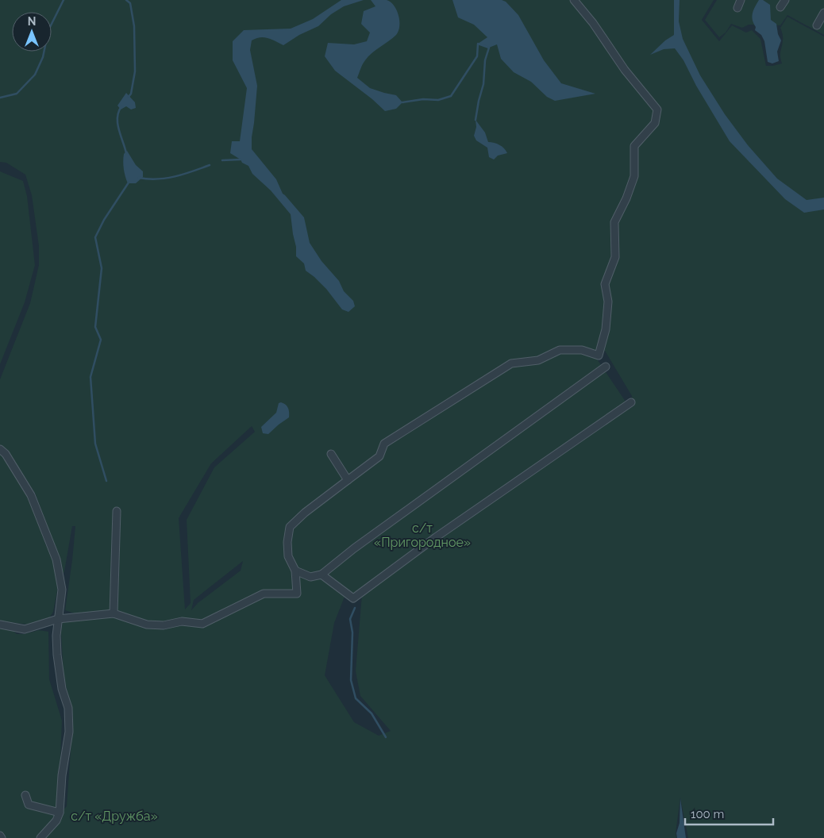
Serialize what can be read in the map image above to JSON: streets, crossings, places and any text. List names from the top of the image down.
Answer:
{
  "parks": ["с/т «Пригородное»", "с/т «Дружба»"],
  "scale_bar": "100 m",
  "north": "top"
}
